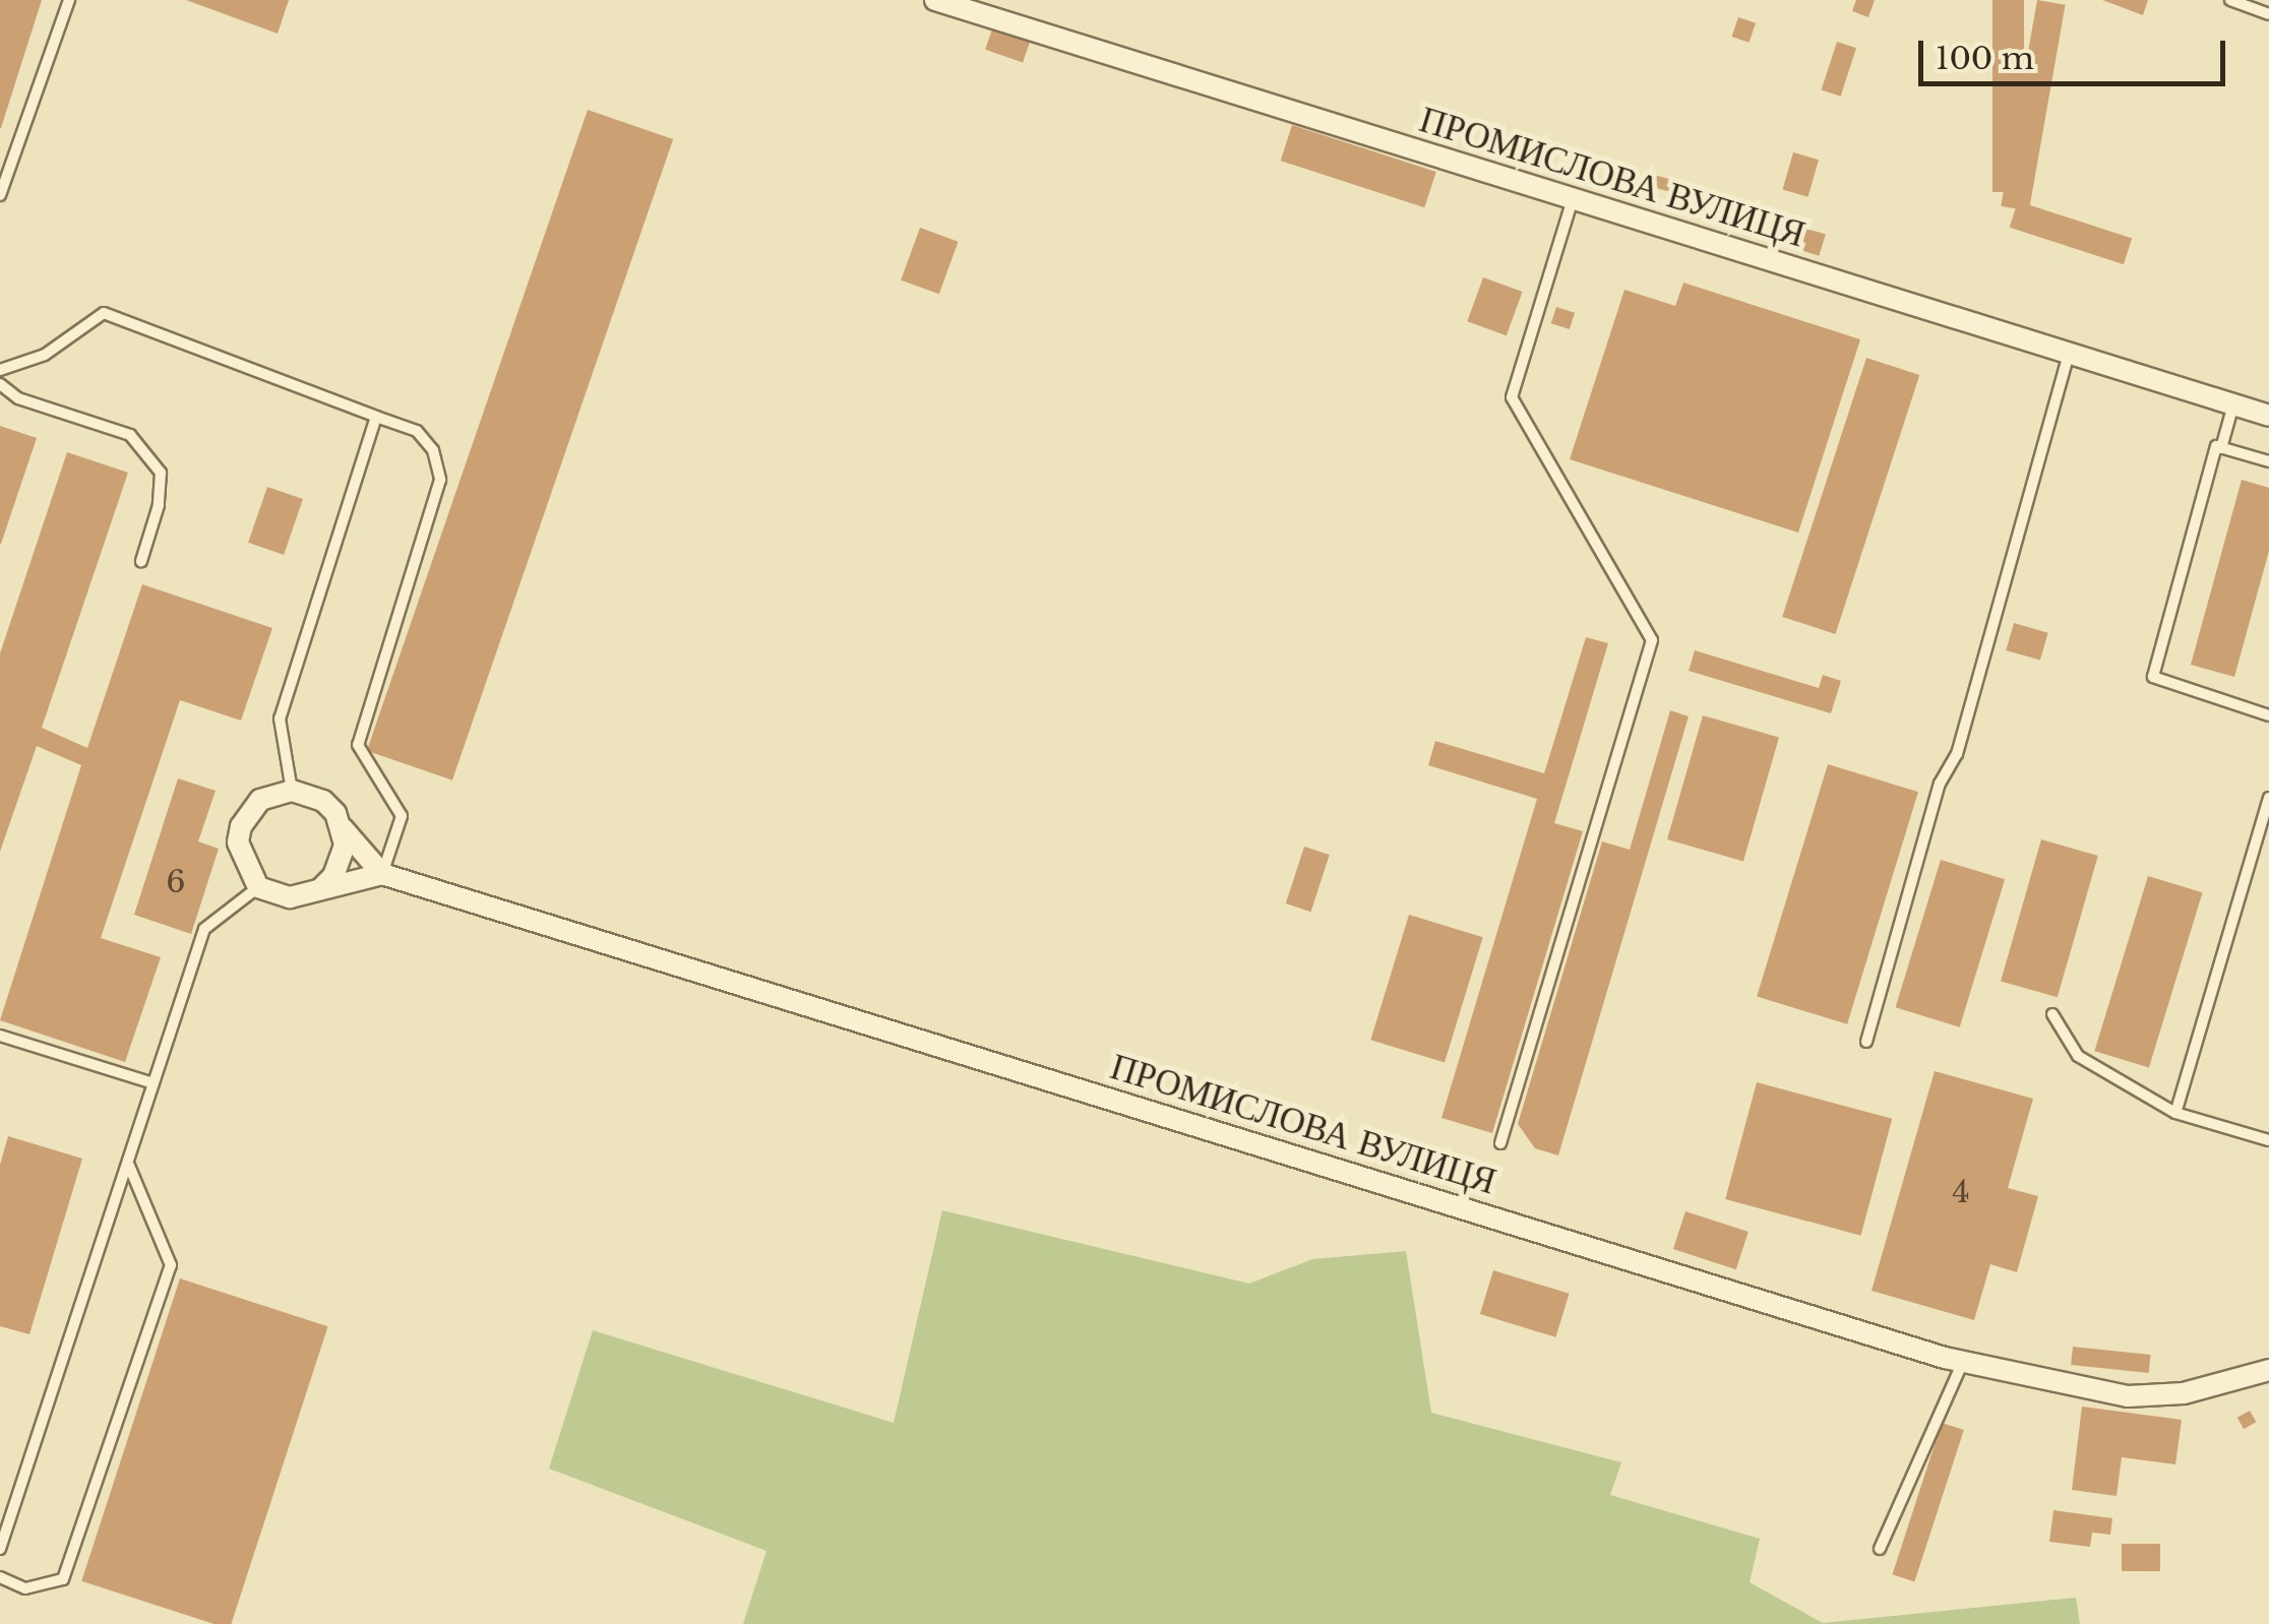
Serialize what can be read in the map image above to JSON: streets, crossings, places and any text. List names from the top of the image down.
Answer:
{
  "streets": {
    "street": ["ПРОМИСЛОВА ВУЛИЦЯ"]
  },
  "house_numbers": ["6", "4"],
  "scale_bar": "100 m"
}
